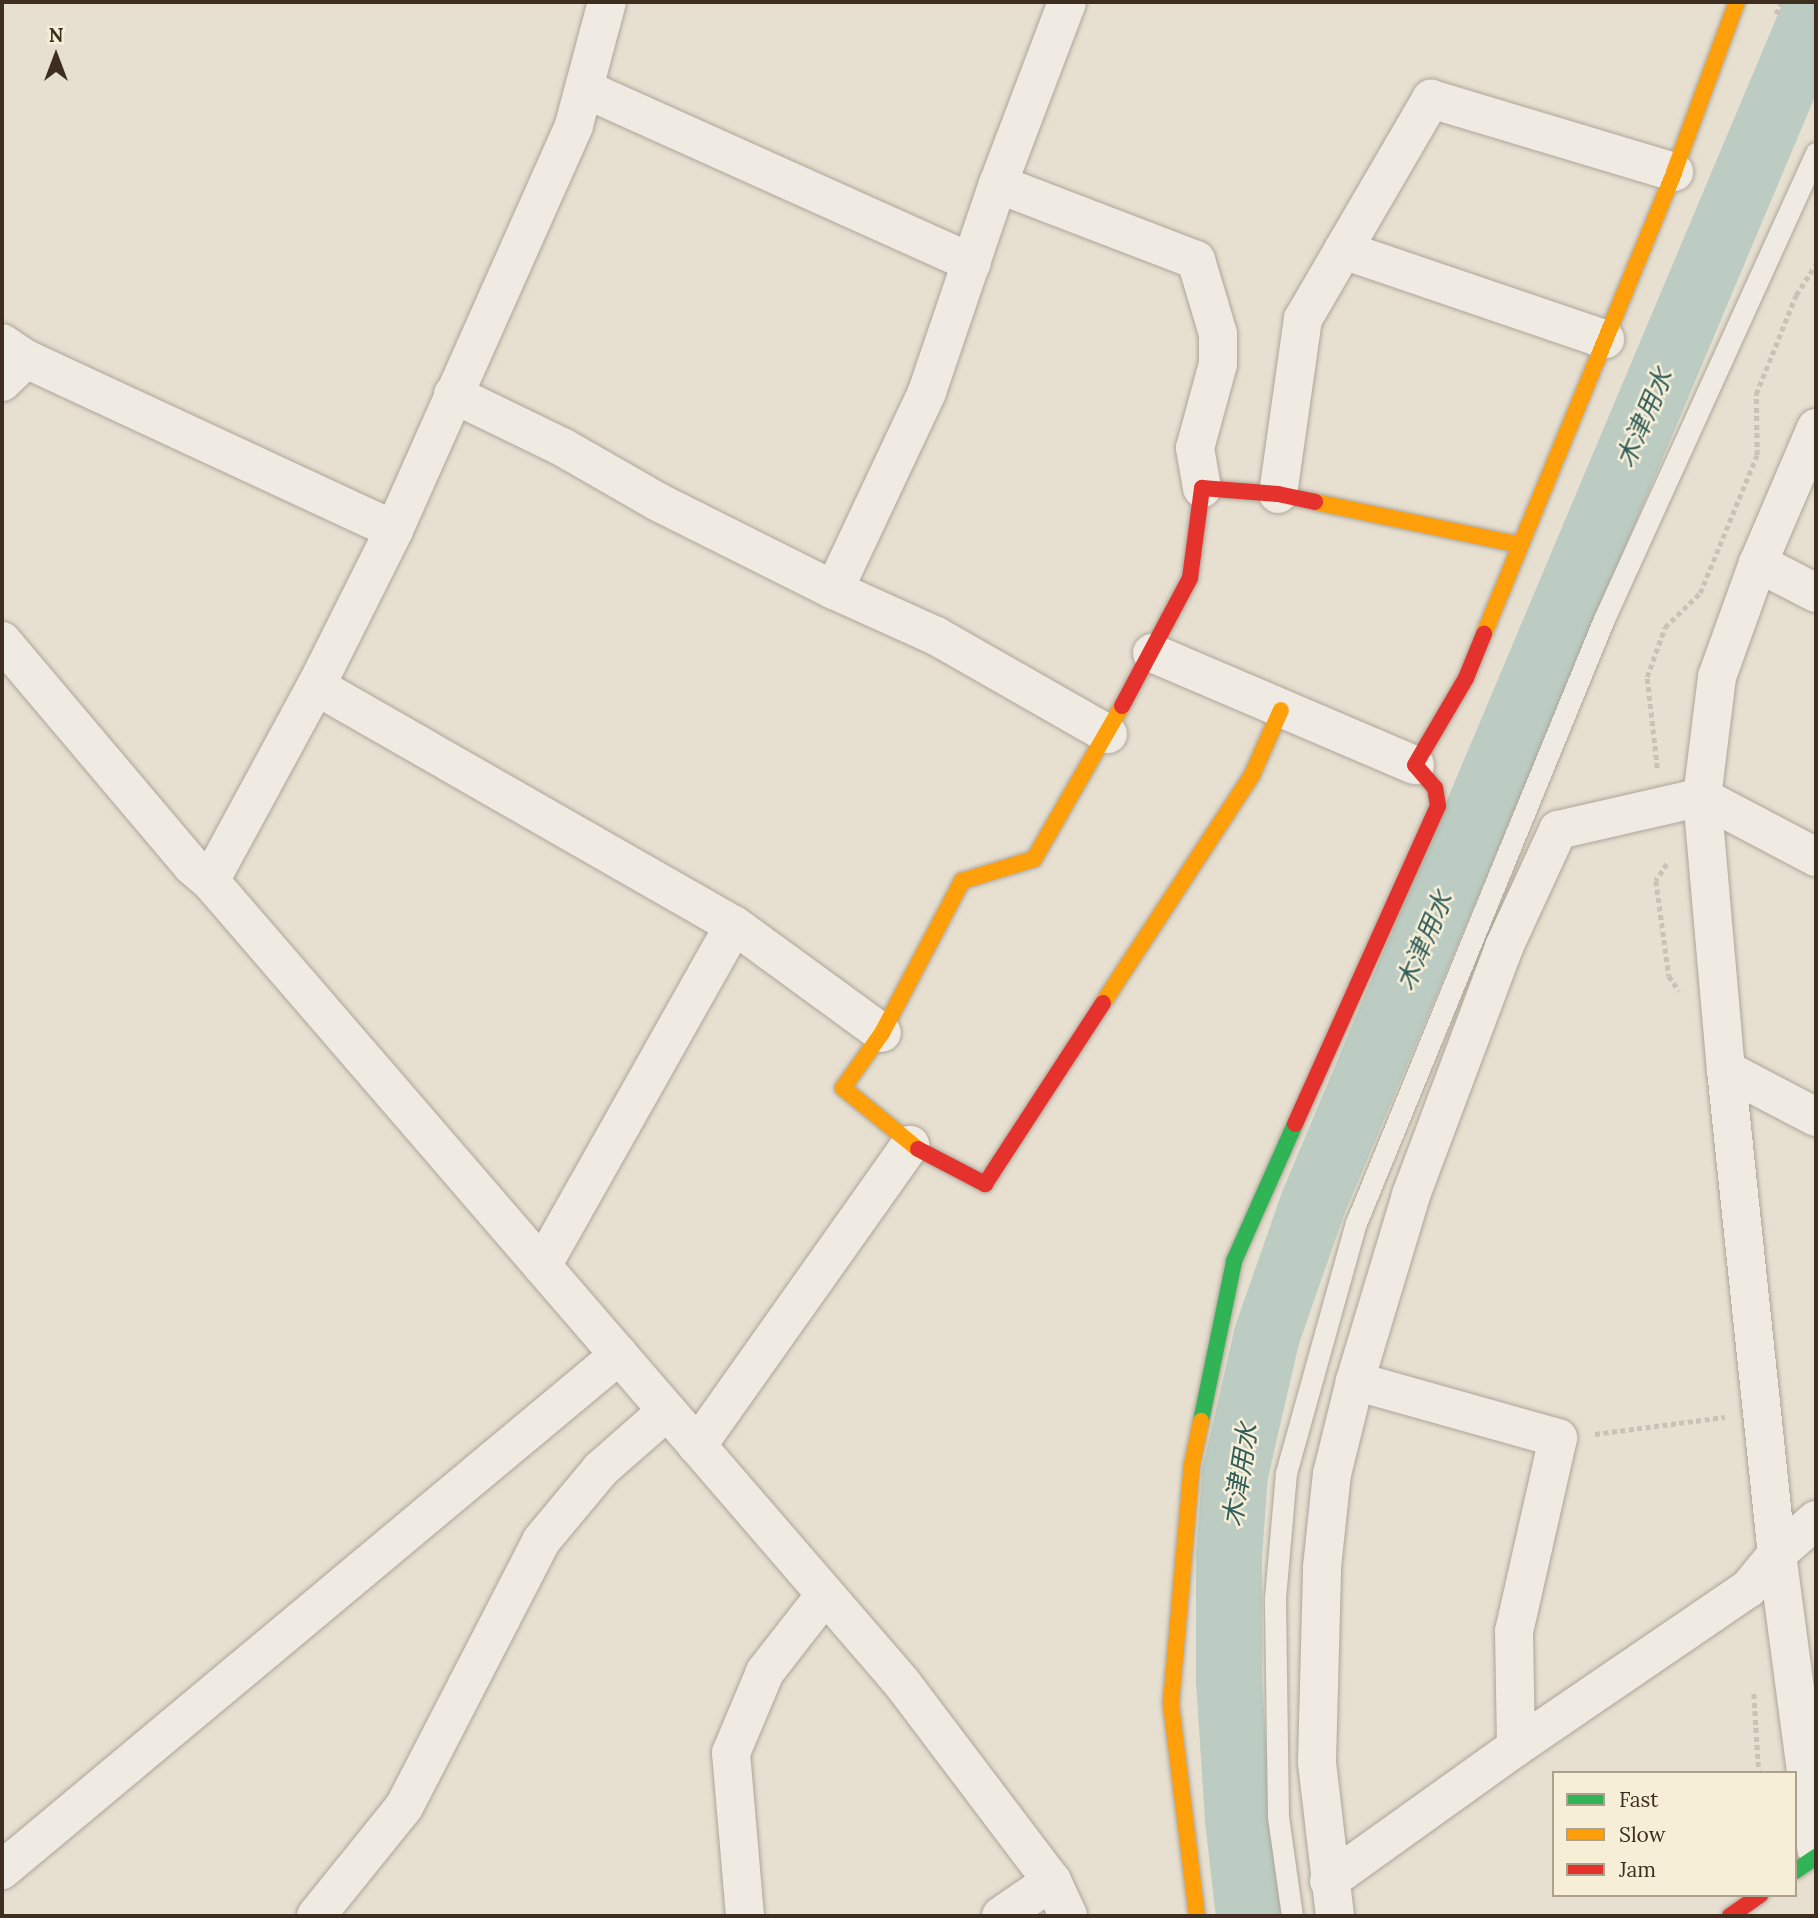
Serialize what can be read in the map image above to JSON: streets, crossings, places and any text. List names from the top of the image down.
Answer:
{
  "water": ["木津用水"],
  "legend": ["Fast", "Slow", "Jam"],
  "north": "top"
}
